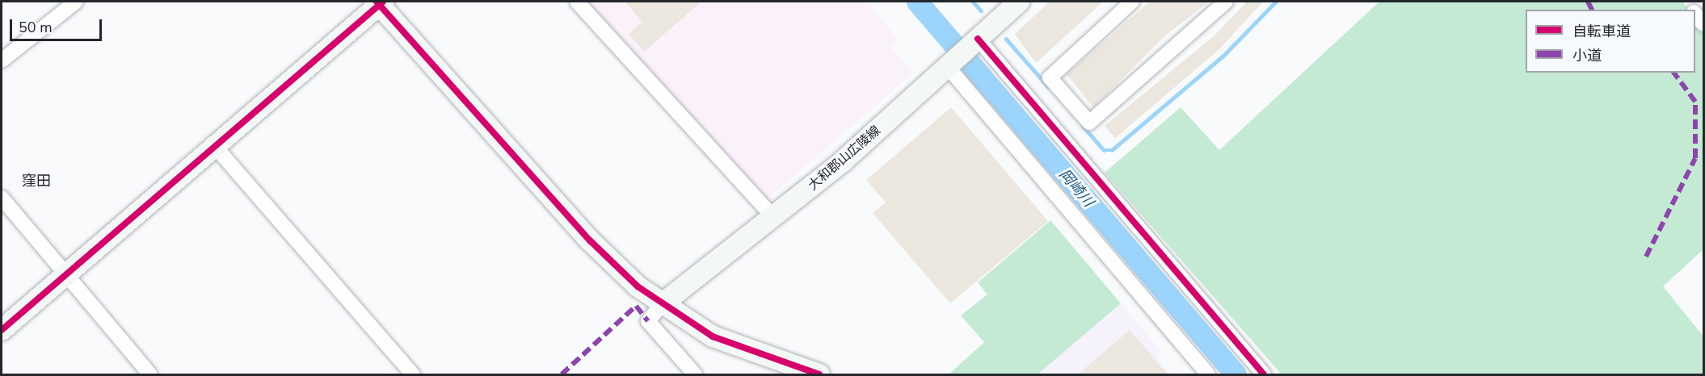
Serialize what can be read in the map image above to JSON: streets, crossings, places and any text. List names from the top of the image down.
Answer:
{
  "streets": {
    "street": ["大和郡山広陵線"]
  },
  "districts": ["窪田"],
  "water": ["岡崎川"],
  "legend": ["自転車道", "小道"],
  "scale_bar": "50 m"
}
